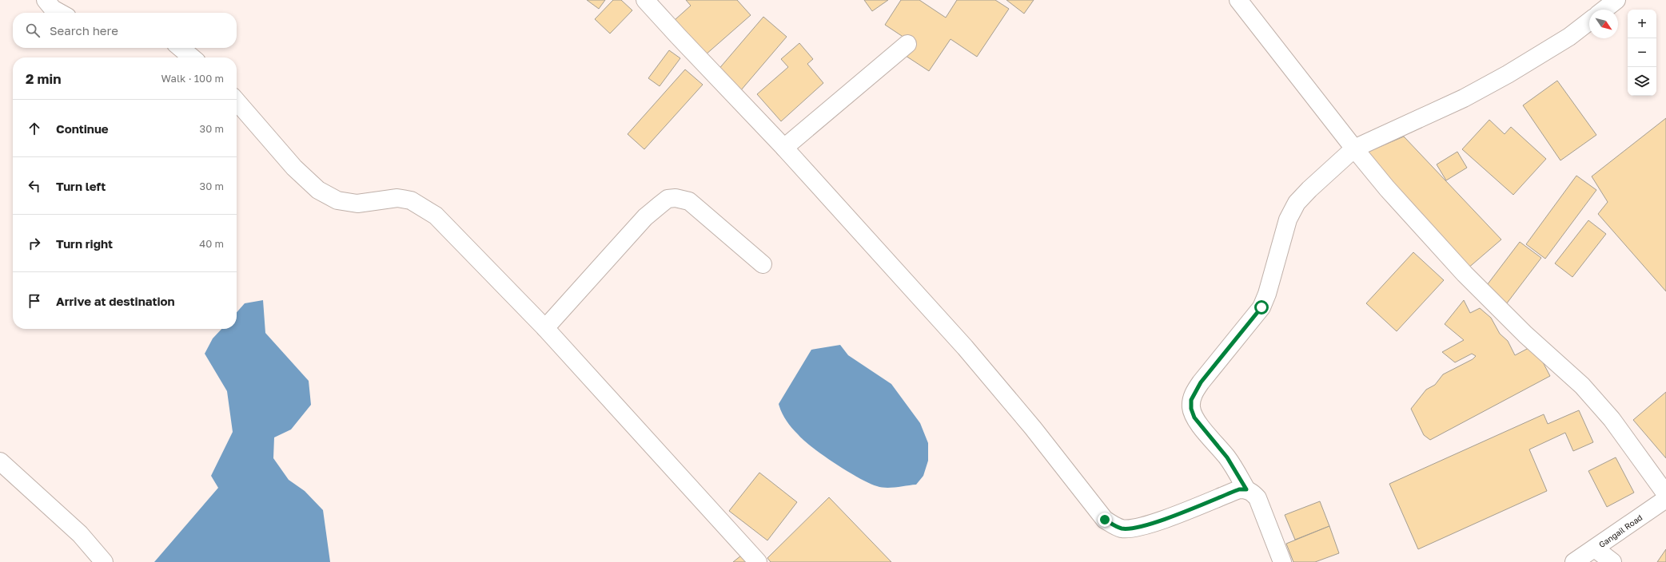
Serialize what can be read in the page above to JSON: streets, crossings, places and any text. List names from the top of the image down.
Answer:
{
  "streets": {
    "street": ["Gangail Road"]
  },
  "north": "bottom right",
  "page": {
    "map_buttons": ["+", "−"],
    "search": "Search here",
    "heading": ["2 min", "Walk · 100 m"],
    "list": [
      ["Continue", "30 m"],
      ["Turn left", "30 m"],
      ["Turn right", "40 m"],
      "Arrive at destination"
    ]
  }
}
